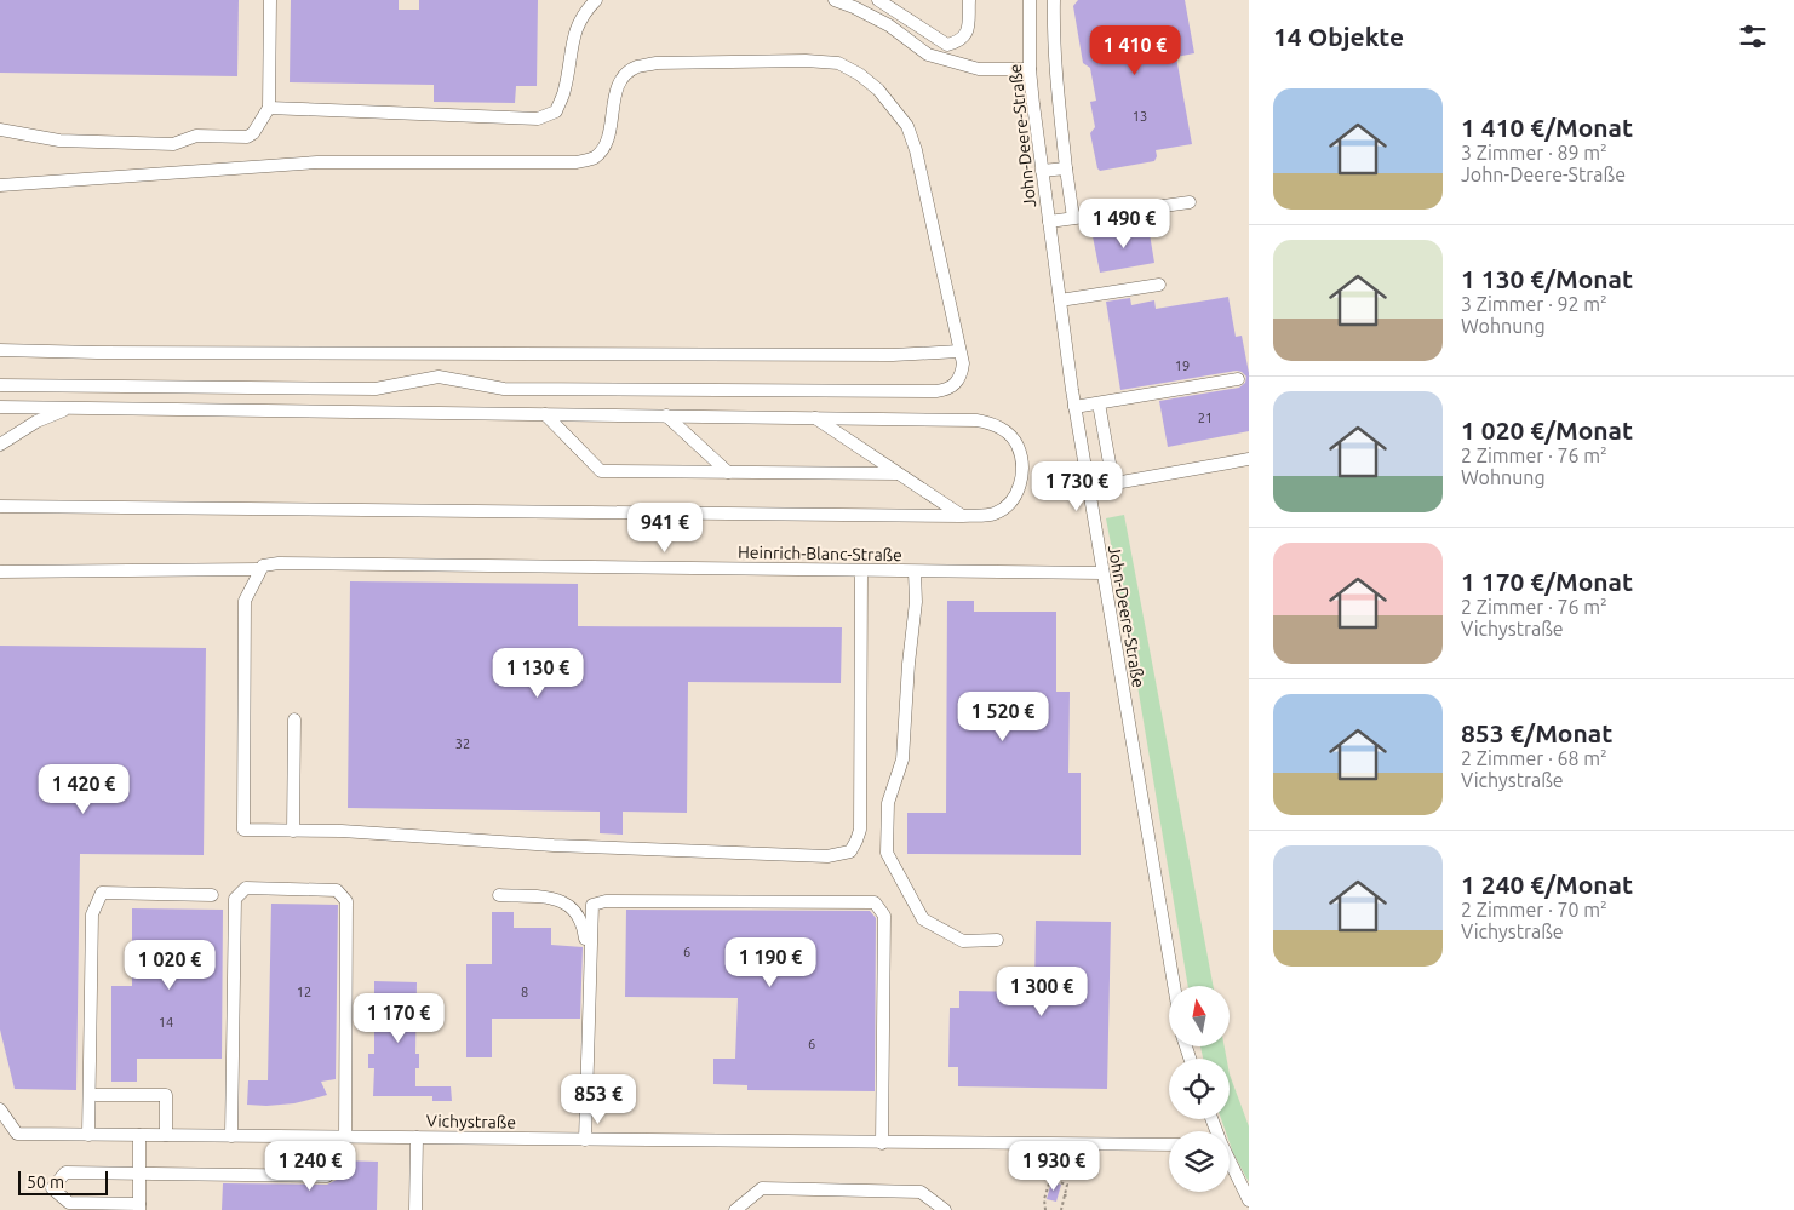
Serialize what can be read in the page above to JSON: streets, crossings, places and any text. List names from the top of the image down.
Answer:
{
  "streets": {
    "street": ["John-Deere-Straße", "Heinrich-Blanc-Straße", "Vichystraße"]
  },
  "crossings": [
    ["John-Deere-Straße", "Heinrich-Blanc-Straße"]
  ],
  "house_numbers": [
    "13",
    "19",
    "21",
    "32",
    "6",
    "12",
    "8",
    "14",
    "6"
  ],
  "scale_bar": "50 m",
  "north": "top",
  "page": {
    "heading": "14 Objekte",
    "price": [
      "1 410 €",
      "1 490 €",
      "1 730 €",
      "941 €",
      "1 130 €",
      "1 520 €",
      "1 420 €",
      "1 190 €",
      "1 020 €",
      "1 300 €",
      "1 170 €",
      "853 €",
      "1 240 €",
      "1 930 €"
    ],
    "list": [
      {
        "name": "1 410 €/Monat",
        "note": "3 Zimmer · 89 m² · John-Deere-Straße"
      },
      {
        "name": "1 130 €/Monat",
        "note": "3 Zimmer · 92 m² · Wohnung"
      },
      {
        "name": "1 020 €/Monat",
        "note": "2 Zimmer · 76 m² · Wohnung"
      },
      {
        "name": "1 170 €/Monat",
        "note": "2 Zimmer · 76 m² · Vichystraße"
      },
      {
        "name": "853 €/Monat",
        "note": "2 Zimmer · 68 m² · Vichystraße"
      },
      {
        "name": "1 240 €/Monat",
        "note": "2 Zimmer · 70 m² · Vichystraße"
      }
    ],
    "scale": "50 m"
  }
}
